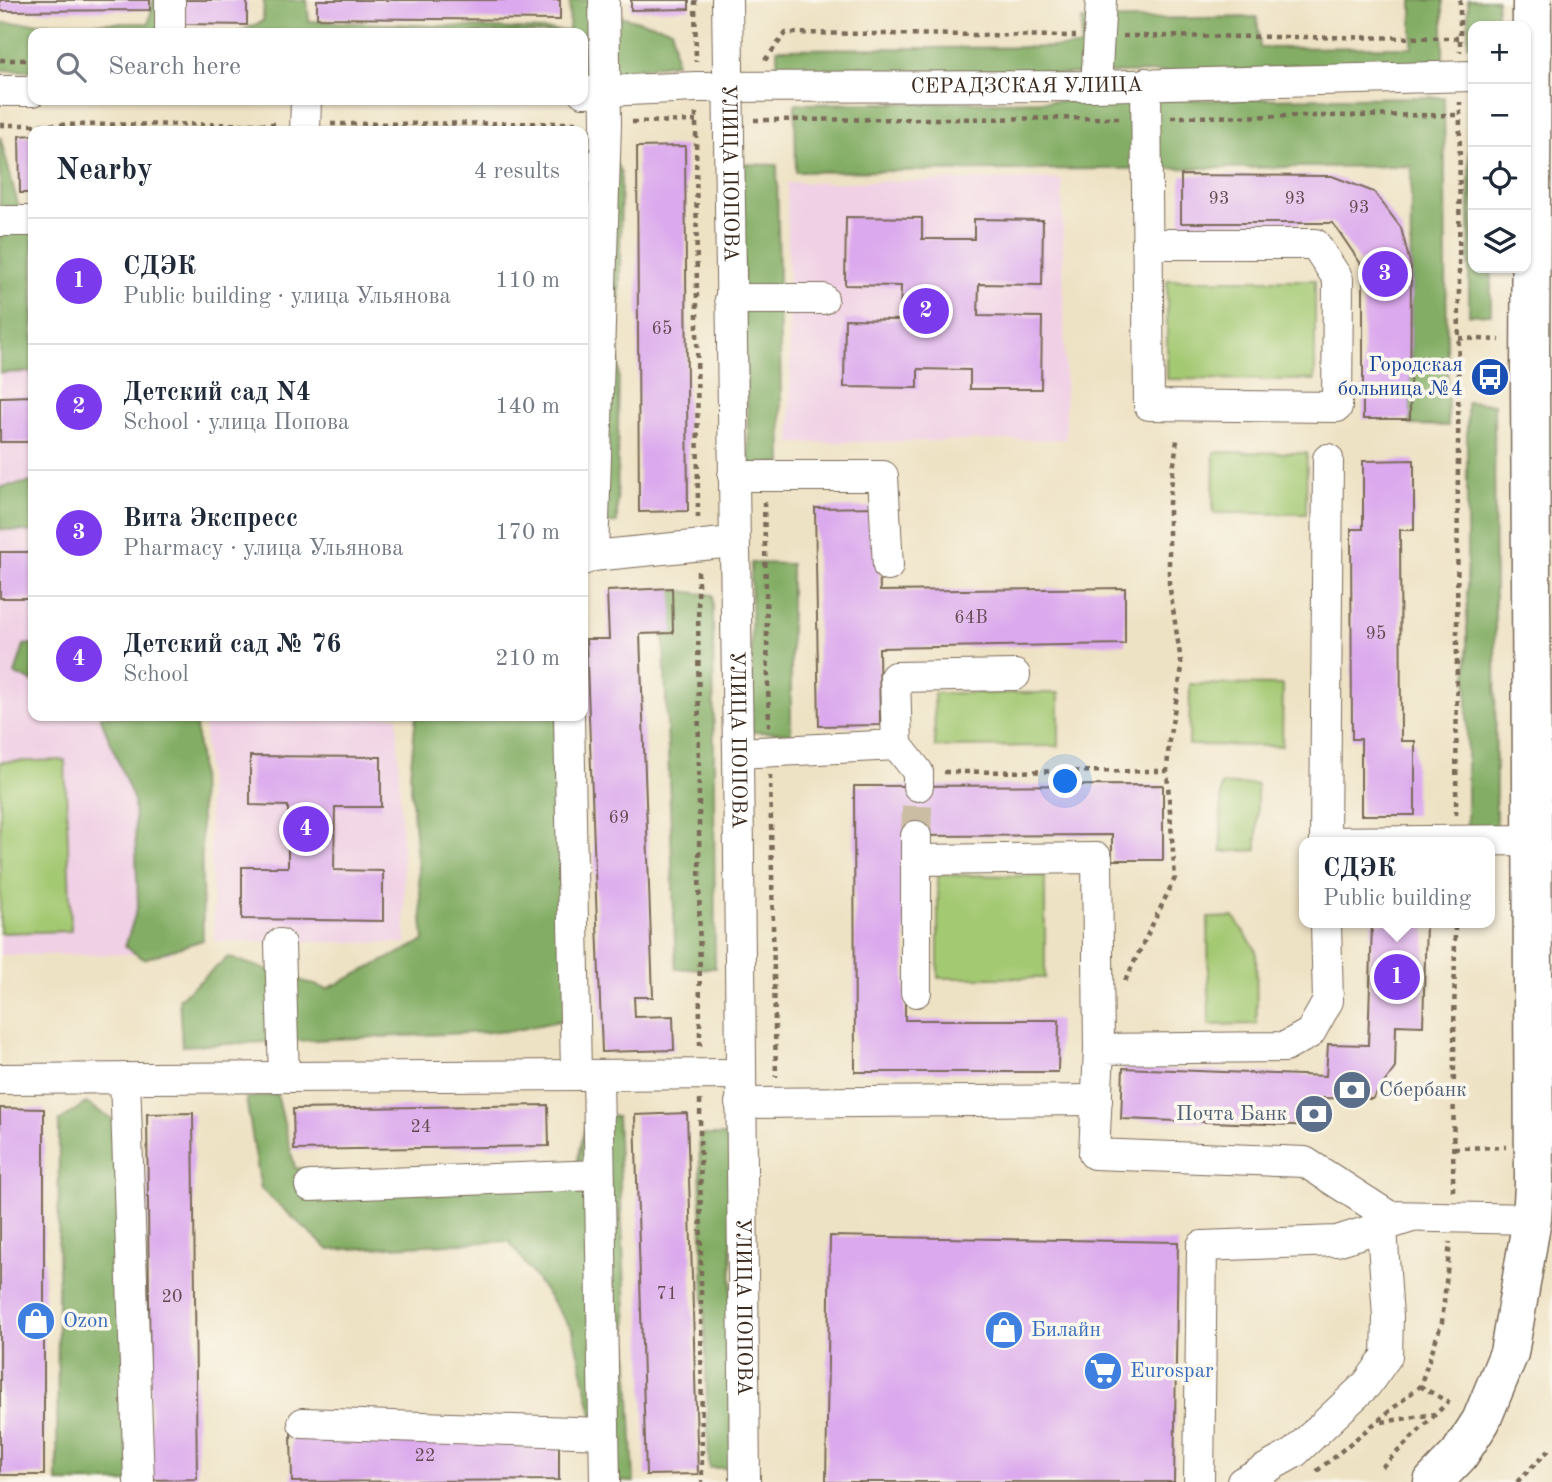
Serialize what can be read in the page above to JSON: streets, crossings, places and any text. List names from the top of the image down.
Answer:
{
  "streets": {
    "street": ["СЕРАДЗСКАЯ УЛИЦА", "УЛИЦА ПОПОВА"]
  },
  "crossings": [
    ["СЕРАДЗСКАЯ УЛИЦА", "УЛИЦА ПОПОВА"]
  ],
  "places": {
    "bus stop": ["Городская больница №4"],
    "bank": ["Сбербанк", "Почта Банк"],
    "shop": ["Ozon", "Билайн"],
    "supermarket": ["Eurospar"]
  },
  "house_numbers": [
    "93",
    "93",
    "93",
    "65",
    "64В",
    "95",
    "69",
    "24",
    "71",
    "20",
    "22"
  ],
  "page": {
    "map_buttons": ["+", "−"],
    "search": "Search here",
    "heading": ["Nearby", "4 results"],
    "list": [
      {
        "mark": "1",
        "name": "СДЭК",
        "note": "Public building · улица Ульянова",
        "value": "110 m"
      },
      {
        "mark": "2",
        "name": "Детский сад N4",
        "note": "School · улица Попова",
        "value": "140 m"
      },
      {
        "mark": "3",
        "name": "Вита Экспресс",
        "note": "Pharmacy · улица Ульянова",
        "value": "170 m"
      },
      {
        "mark": "4",
        "name": "Детский сад № 76",
        "note": "School",
        "value": "210 m"
      }
    ],
    "pins": [
      "3",
      "2",
      "4",
      "1"
    ],
    "popup": ["СДЭК", "Public building"]
  }
}
